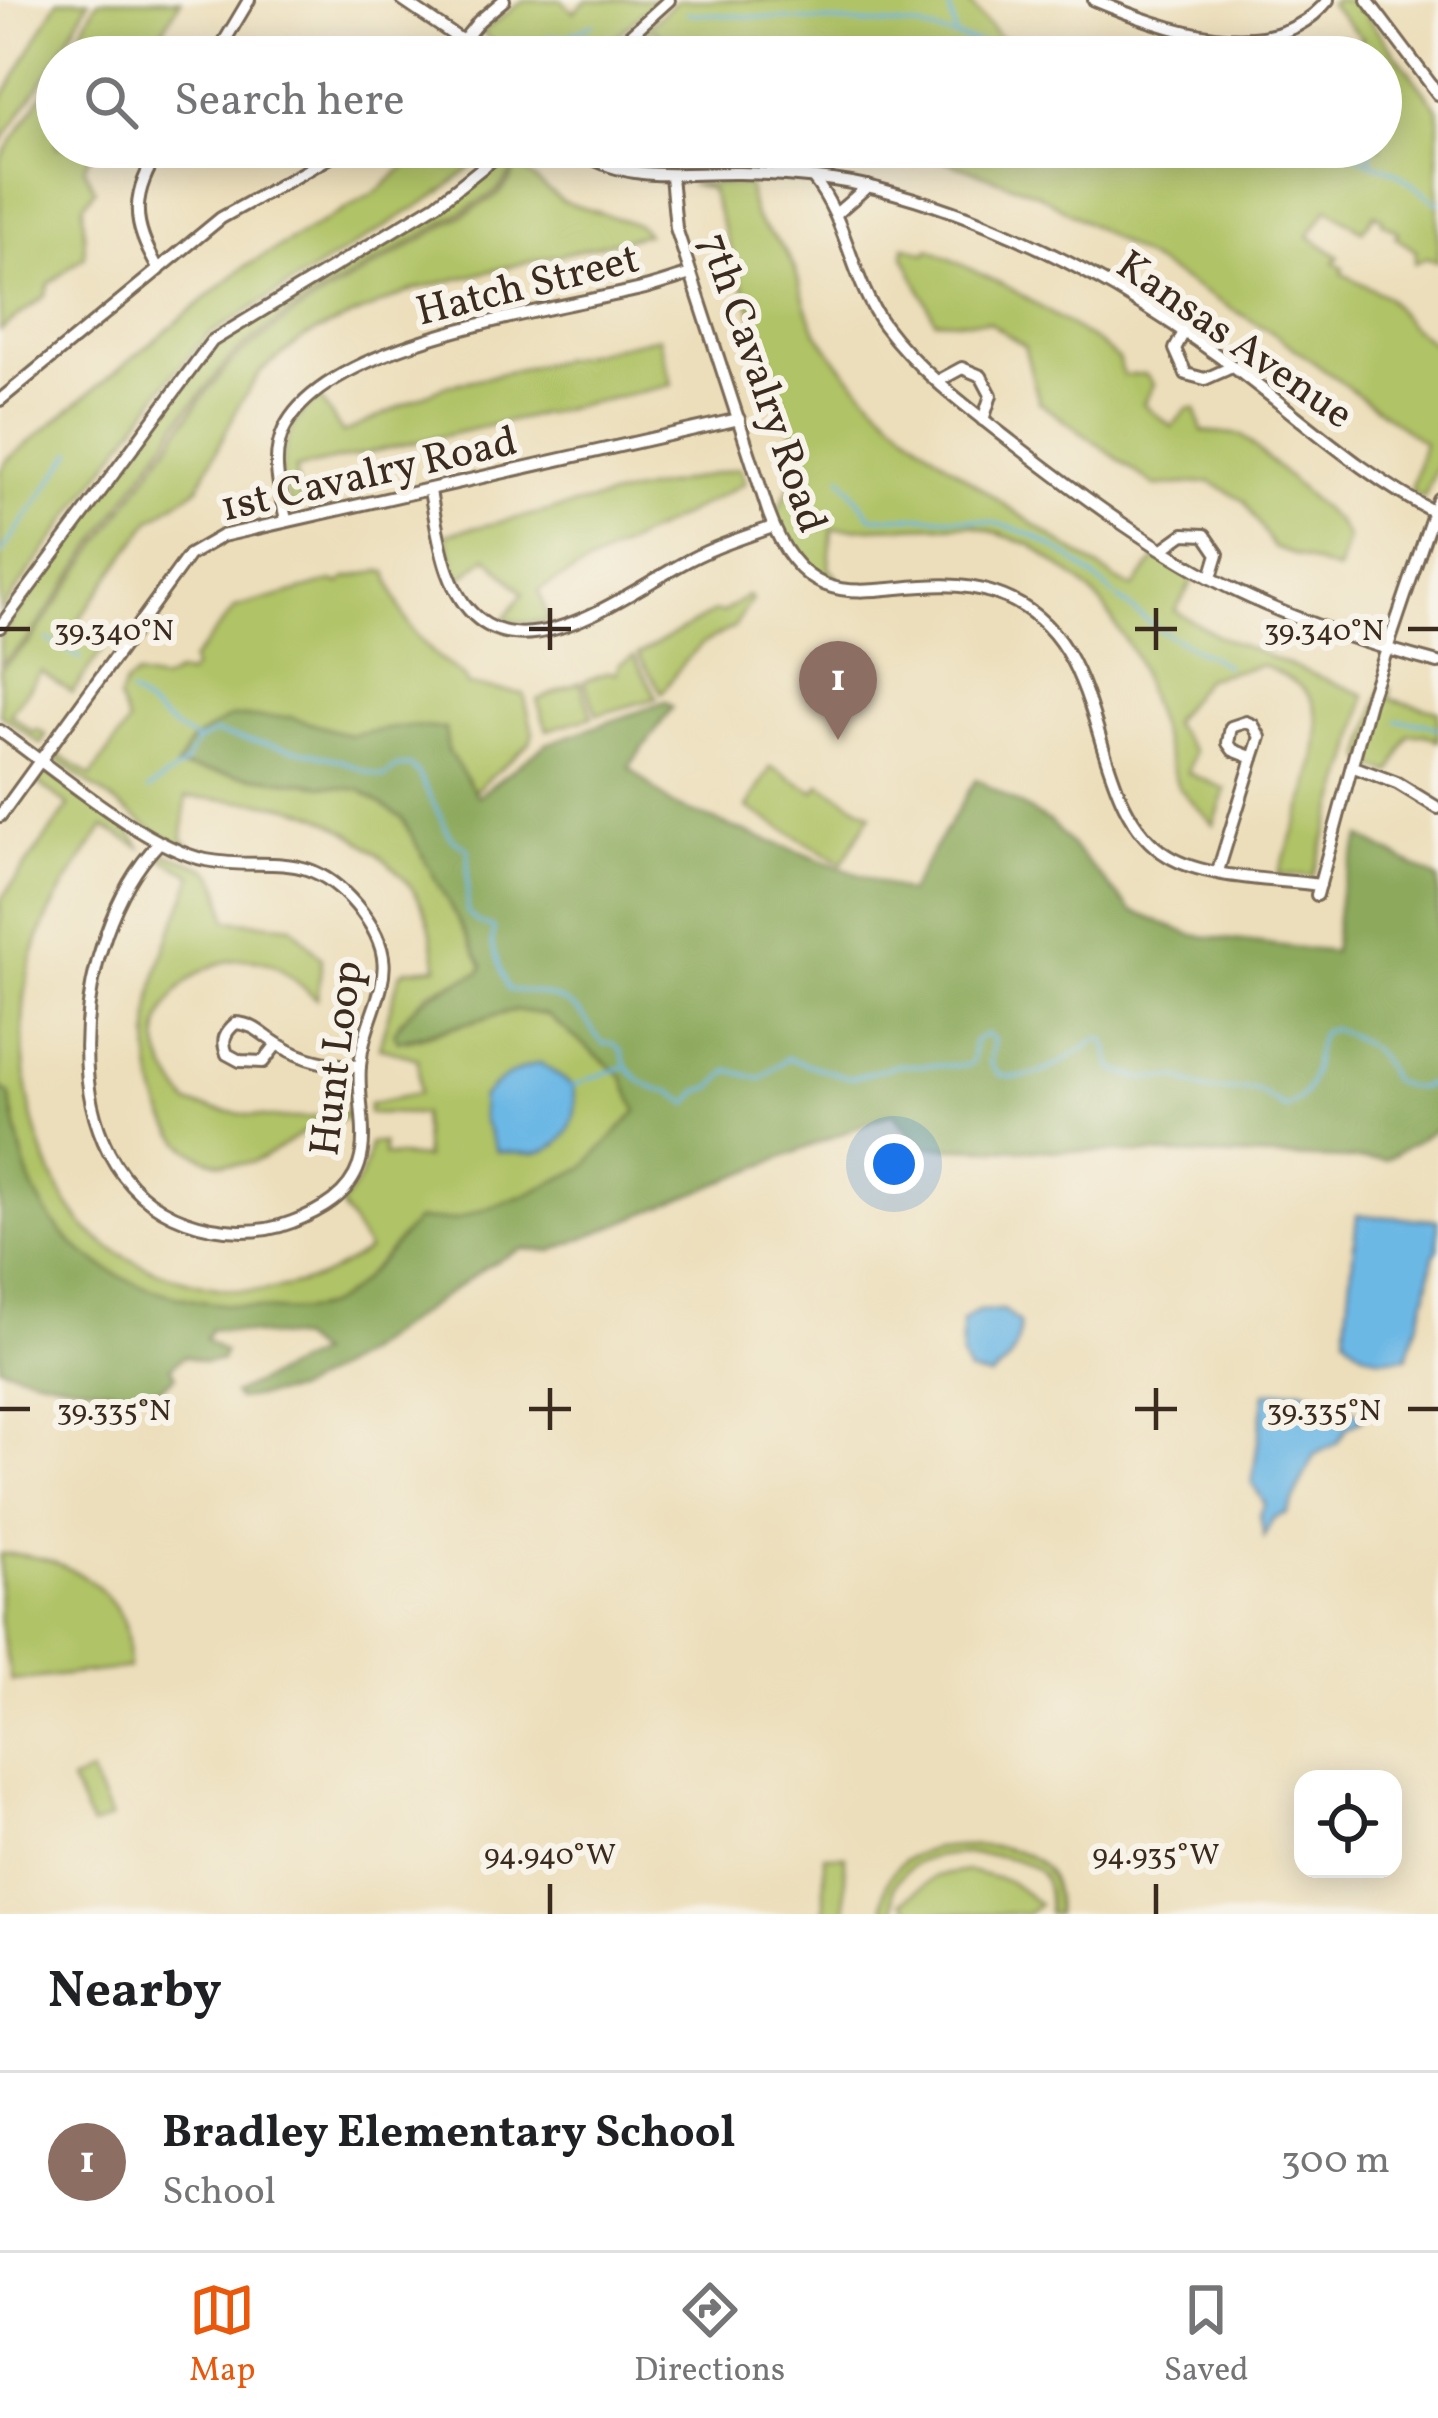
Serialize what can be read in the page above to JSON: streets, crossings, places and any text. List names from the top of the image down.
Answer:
{
  "streets": {
    "street": [
      "Hatch Street",
      "Kansas Avenue",
      "7th Cavalry Road",
      "1st Cavalry Road",
      "Hunt Loop"
    ]
  },
  "crossings": [
    ["Hatch Street", "7th Cavalry Road"],
    ["Hatch Street", "1st Cavalry Road"],
    ["Kansas Avenue", "7th Cavalry Road"],
    ["7th Cavalry Road", "1st Cavalry Road"]
  ],
  "page": {
    "search": "Search here",
    "pins": "1",
    "heading": "Nearby",
    "list": [
      {
        "mark": "1",
        "name": "Bradley Elementary School",
        "note": "School",
        "value": "300 m"
      }
    ],
    "nav": ["Map", "Directions", "Saved"]
  },
  "coordinates": [
    "39.340°N",
    "39.335°N",
    "94.940°W",
    "94.935°W"
  ]
}
